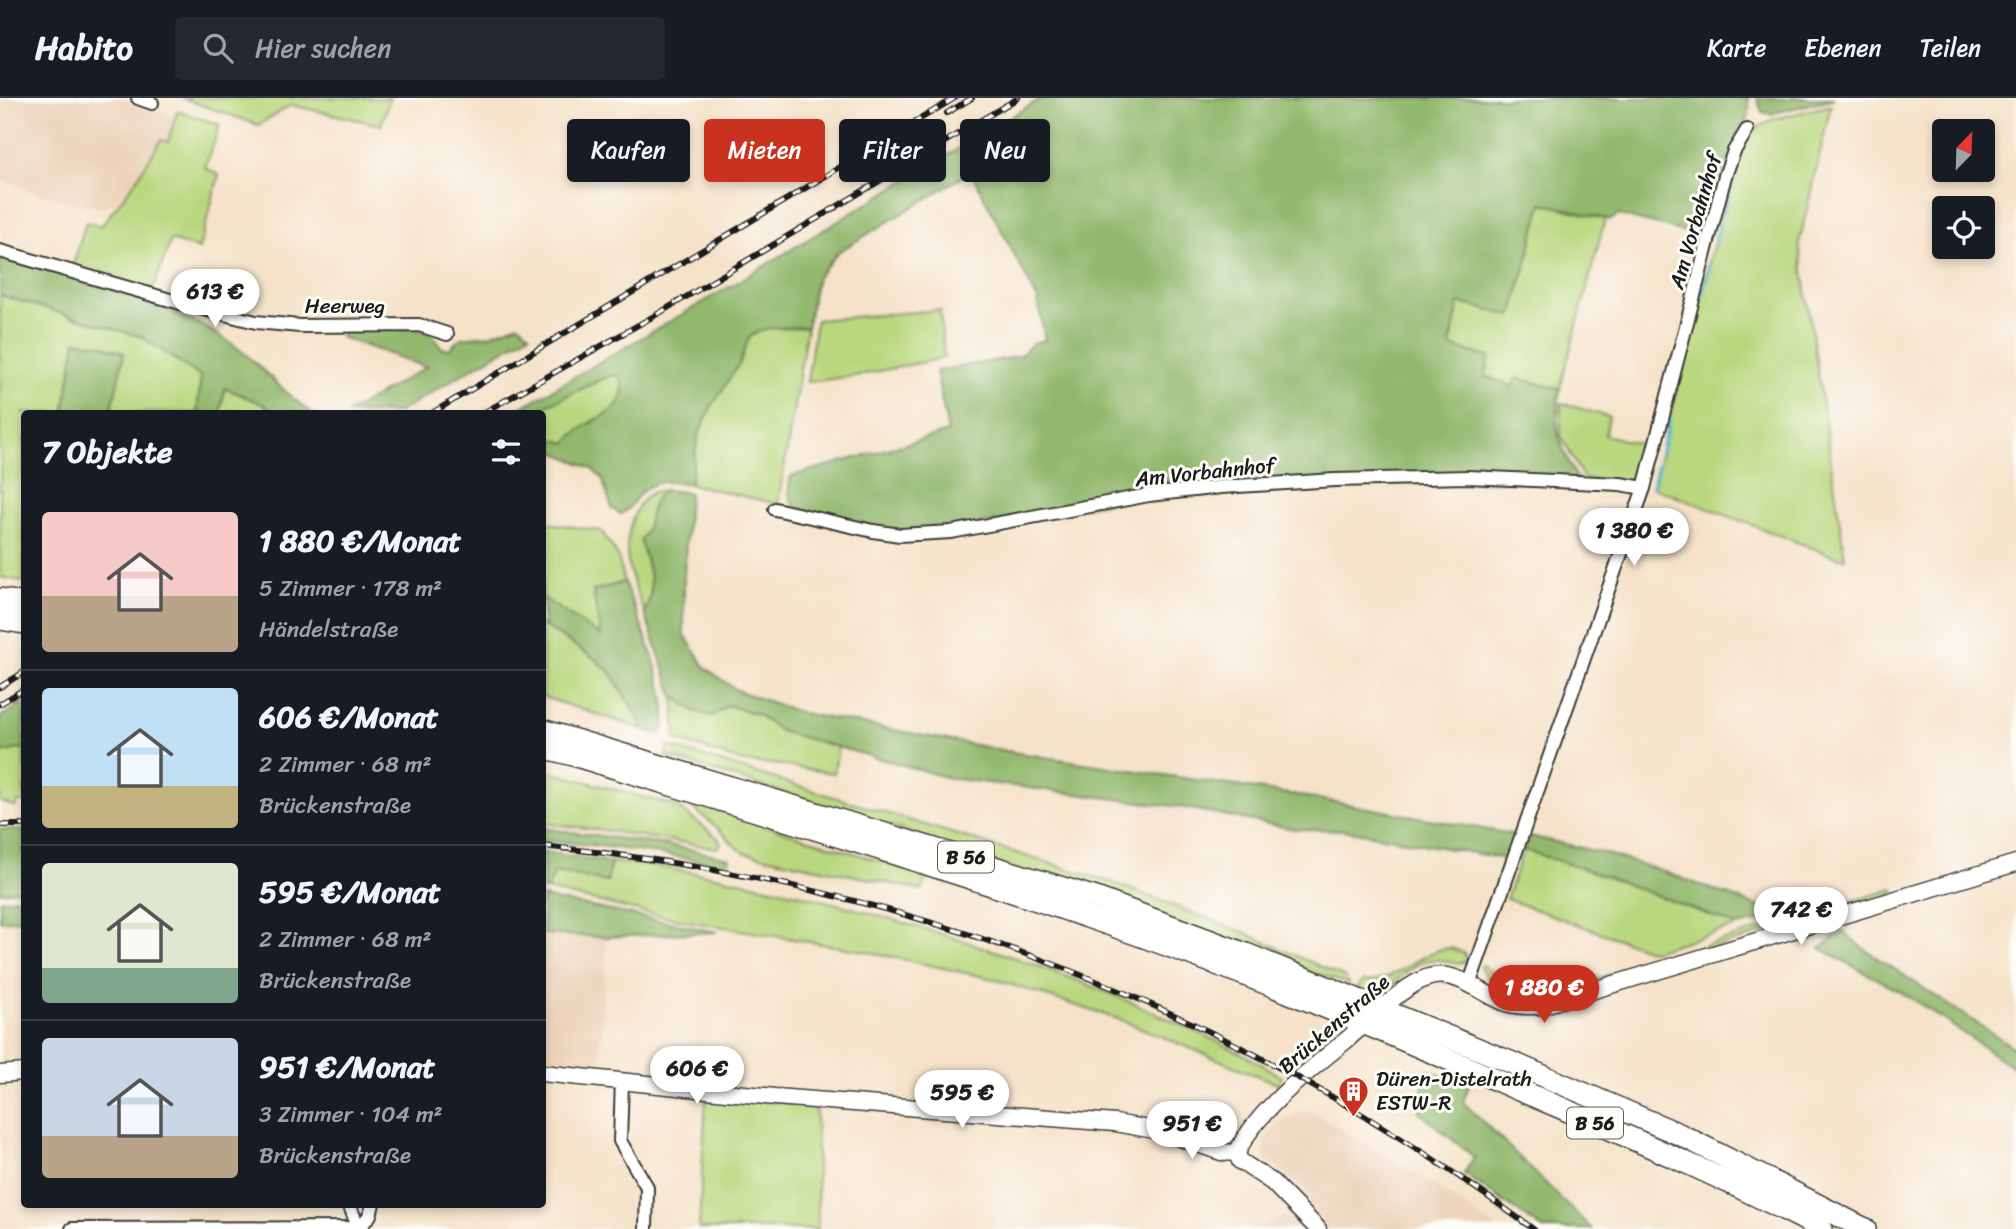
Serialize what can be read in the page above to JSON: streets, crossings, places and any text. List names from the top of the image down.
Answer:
{
  "streets": {
    "main road": ["B 56"],
    "street": ["Am Vorbahnhof", "Heerweg", "Brückenstraße"]
  },
  "crossings": [
    ["Am Vorbahnhof", "Brückenstraße"],
    ["B 56", "Brückenstraße"]
  ],
  "places": {
    "building": ["Düren-Distelrath ESTW-R"]
  },
  "north": "top right",
  "page": {
    "header": "Habito",
    "search": "Hier suchen",
    "nav": ["Karte", "Ebenen", "Teilen"],
    "chip": [
      "Kaufen",
      "Mieten",
      "Filter",
      "Neu"
    ],
    "price": [
      "613 €",
      "1 380 €",
      "742 €",
      "1 880 €",
      "606 €",
      "595 €",
      "951 €"
    ],
    "heading": "7 Objekte",
    "list": [
      {
        "name": "1 880 €/Monat",
        "note": "5 Zimmer · 178 m² · Händelstraße"
      },
      {
        "name": "606 €/Monat",
        "note": "2 Zimmer · 68 m² · Brückenstraße"
      },
      {
        "name": "595 €/Monat",
        "note": "2 Zimmer · 68 m² · Brückenstraße"
      },
      {
        "name": "951 €/Monat",
        "note": "3 Zimmer · 104 m² · Brückenstraße"
      }
    ]
  }
}
